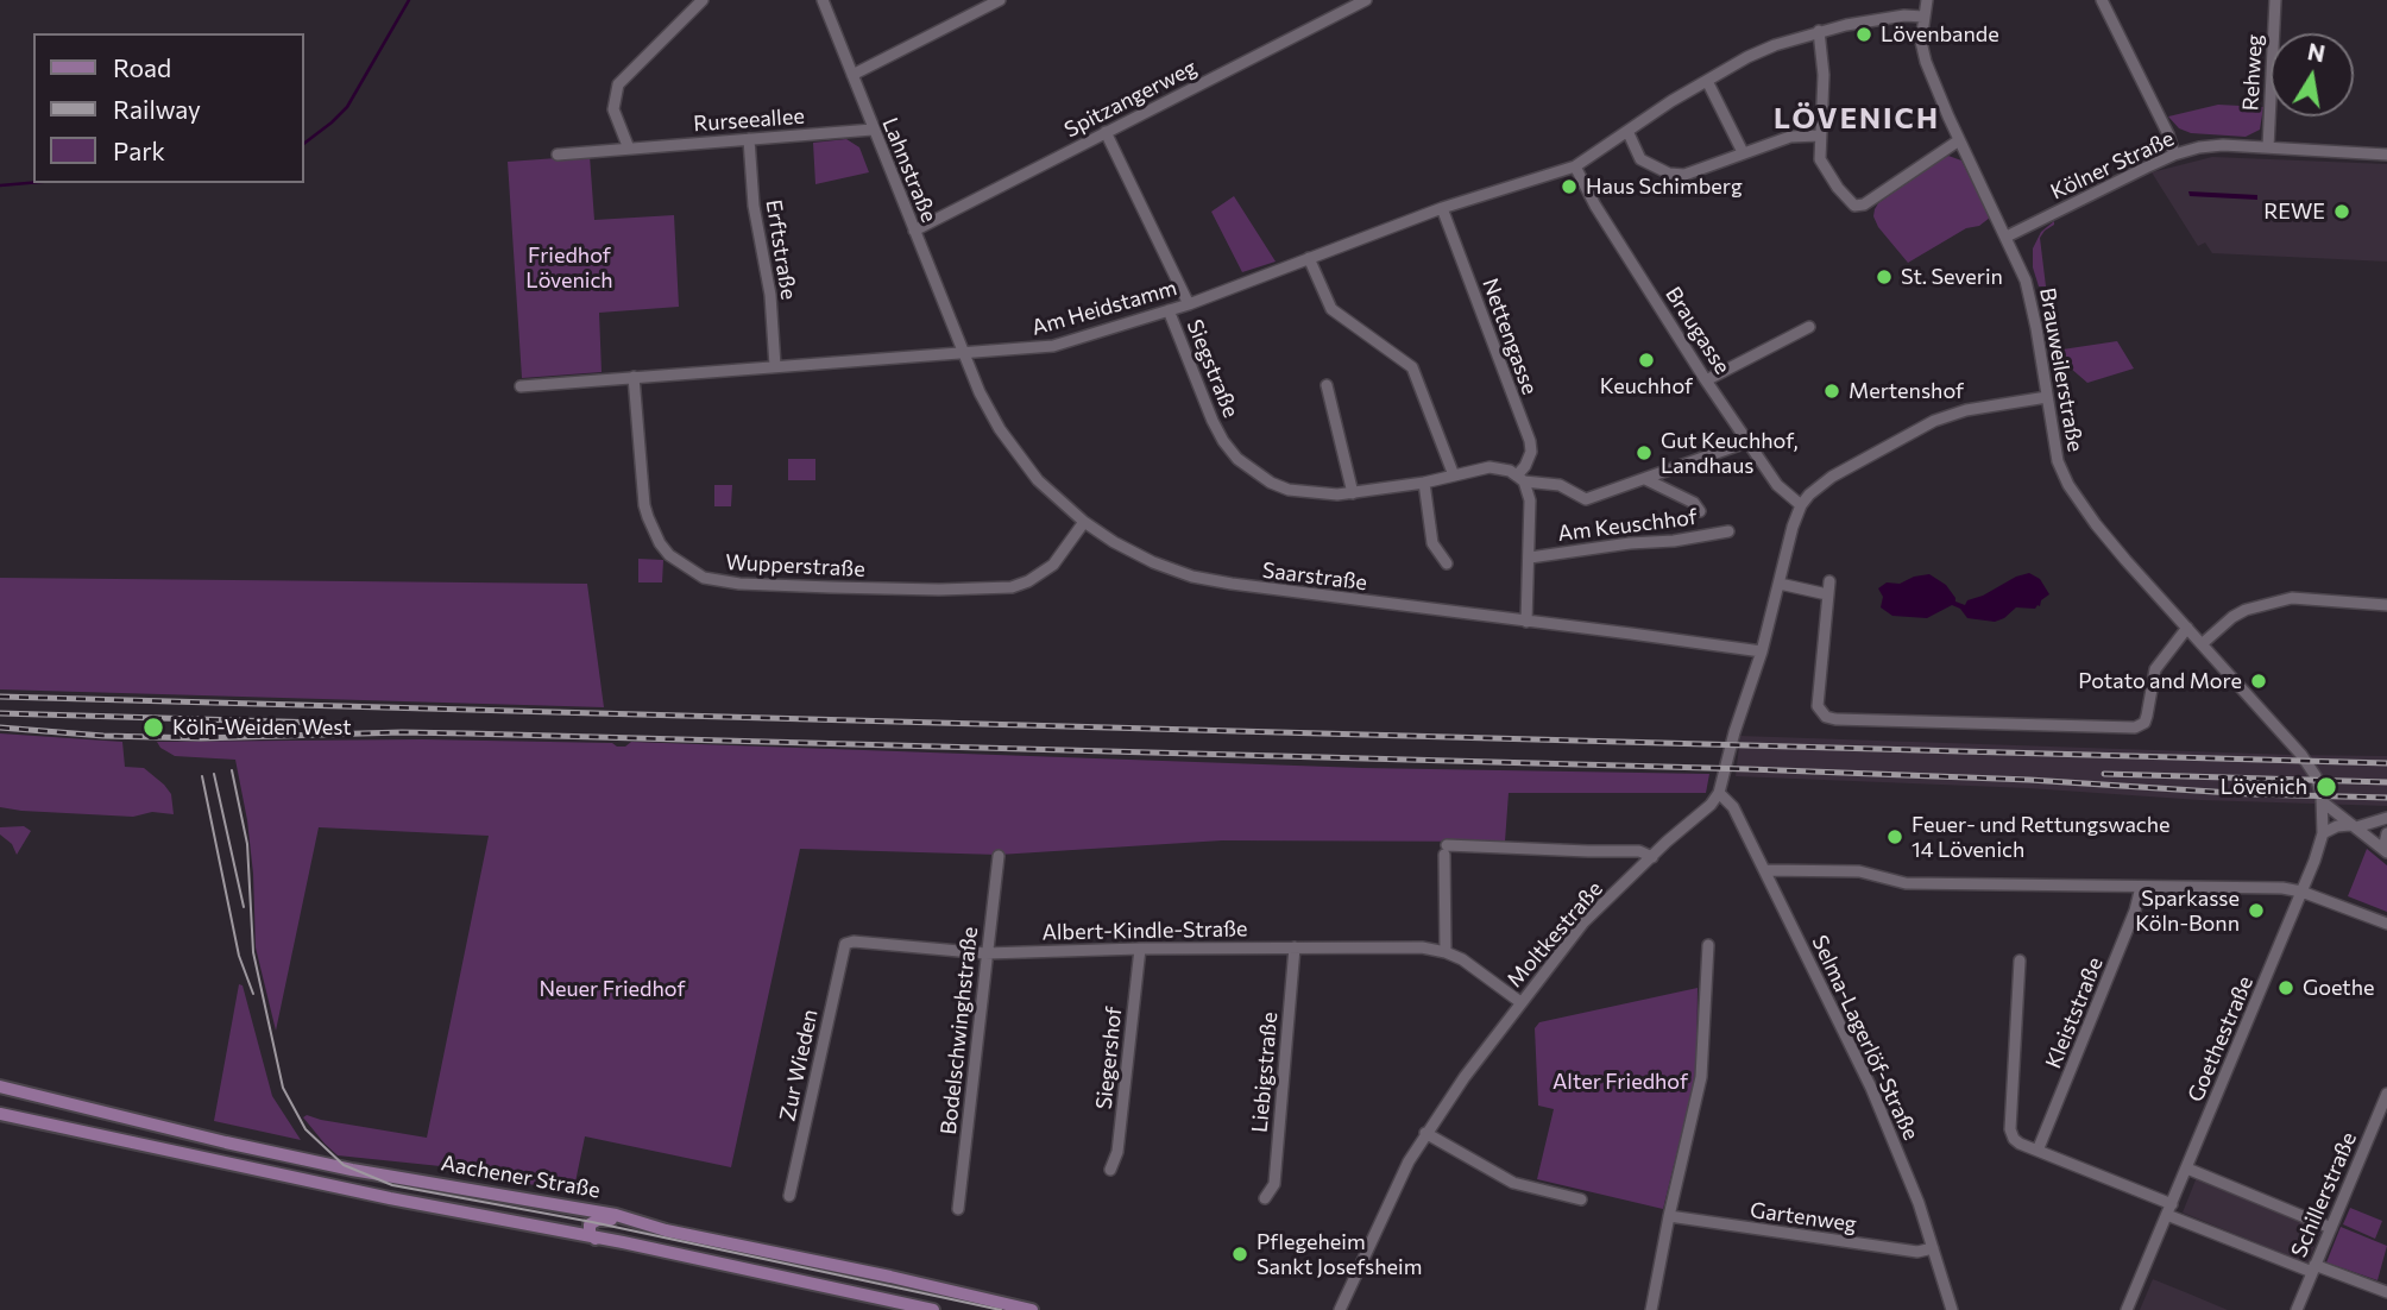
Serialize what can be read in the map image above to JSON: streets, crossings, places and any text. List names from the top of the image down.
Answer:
{
  "streets": {
    "main road": ["Aachener Straße"],
    "street": [
      "Rehweg",
      "Spitzangerweg",
      "Rurseeallee",
      "Kölner Straße",
      "Lahnstraße",
      "Erftstraße",
      "Am Heidstamm",
      "Braugasse",
      "Nettengasse",
      "Siegstraße",
      "Brauweilerstraße",
      "Am Keuschhof",
      "Wupperstraße",
      "Saarstraße",
      "Albert-Kindle-Straße",
      "Moltkestraße",
      "Kleiststraße",
      "Bodelschwinghstraße",
      "Selma-Lagerlöf-Straße",
      "Goethestraße",
      "Siegershof",
      "Zur Wieden",
      "Liebigstraße",
      "Schillerstraße",
      "Gartenweg"
    ]
  },
  "crossings": [
    ["Rehweg", "Kölner Straße"],
    ["Spitzangerweg", "Lahnstraße"],
    ["Rurseeallee", "Lahnstraße"],
    ["Rurseeallee", "Erftstraße"],
    ["Kölner Straße", "Brauweilerstraße"],
    ["Lahnstraße", "Am Heidstamm"],
    ["Lahnstraße", "Saarstraße"],
    ["Erftstraße", "Am Heidstamm"],
    ["Am Heidstamm", "Braugasse"],
    ["Am Heidstamm", "Nettengasse"],
    ["Am Heidstamm", "Siegstraße"],
    ["Am Heidstamm", "Brauweilerstraße"],
    ["Am Heidstamm", "Wupperstraße"],
    ["Am Heidstamm", "Saarstraße"],
    ["Braugasse", "Siegstraße"],
    ["Braugasse", "Moltkestraße"],
    ["Nettengasse", "Siegstraße"],
    ["Brauweilerstraße", "Goethestraße"],
    ["Wupperstraße", "Saarstraße"],
    ["Saarstraße", "Moltkestraße"],
    ["Albert-Kindle-Straße", "Moltkestraße"],
    ["Albert-Kindle-Straße", "Bodelschwinghstraße"],
    ["Albert-Kindle-Straße", "Siegershof"],
    ["Albert-Kindle-Straße", "Zur Wieden"],
    ["Albert-Kindle-Straße", "Liebigstraße"],
    ["Moltkestraße", "Selma-Lagerlöf-Straße"],
    ["Kleiststraße", "Goethestraße"],
    ["Kleiststraße", "Schillerstraße"],
    ["Selma-Lagerlöf-Straße", "Gartenweg"]
  ],
  "districts": ["LÖVENICH"],
  "parks": ["Friedhof Lövenich", "Neuer Friedhof", "Alter Friedhof"],
  "places": [
    "Lövenbande",
    "Haus Schimberg",
    "REWE",
    "St. Severin",
    "Keuchhof",
    "Mertenshof",
    "Gut Keuchhof, Landhaus",
    "Potato and More",
    "Köln-Weiden West",
    "Lövenich",
    "Feuer- und Rettungswache 14 Lövenich",
    "Sparkasse Köln-Bonn",
    "Goethe",
    "Pflegeheim Sankt Josefsheim"
  ],
  "legend": ["Road", "Railway", "Park"],
  "north": "top"
}
